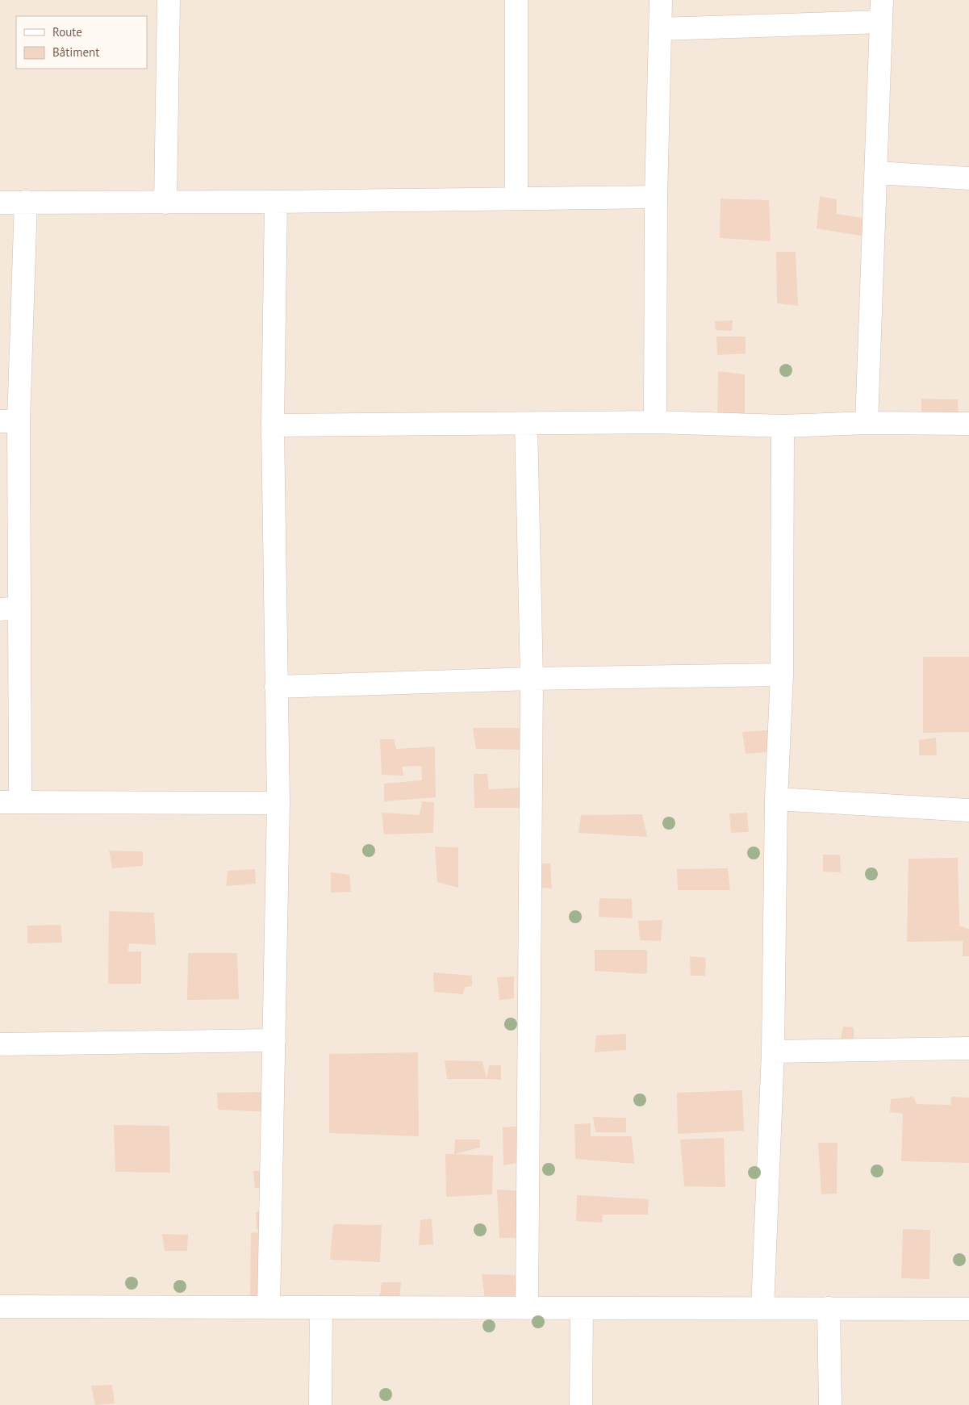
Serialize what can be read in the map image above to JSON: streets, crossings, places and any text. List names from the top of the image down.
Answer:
{
  "legend": ["Route", "Bâtiment"]
}
